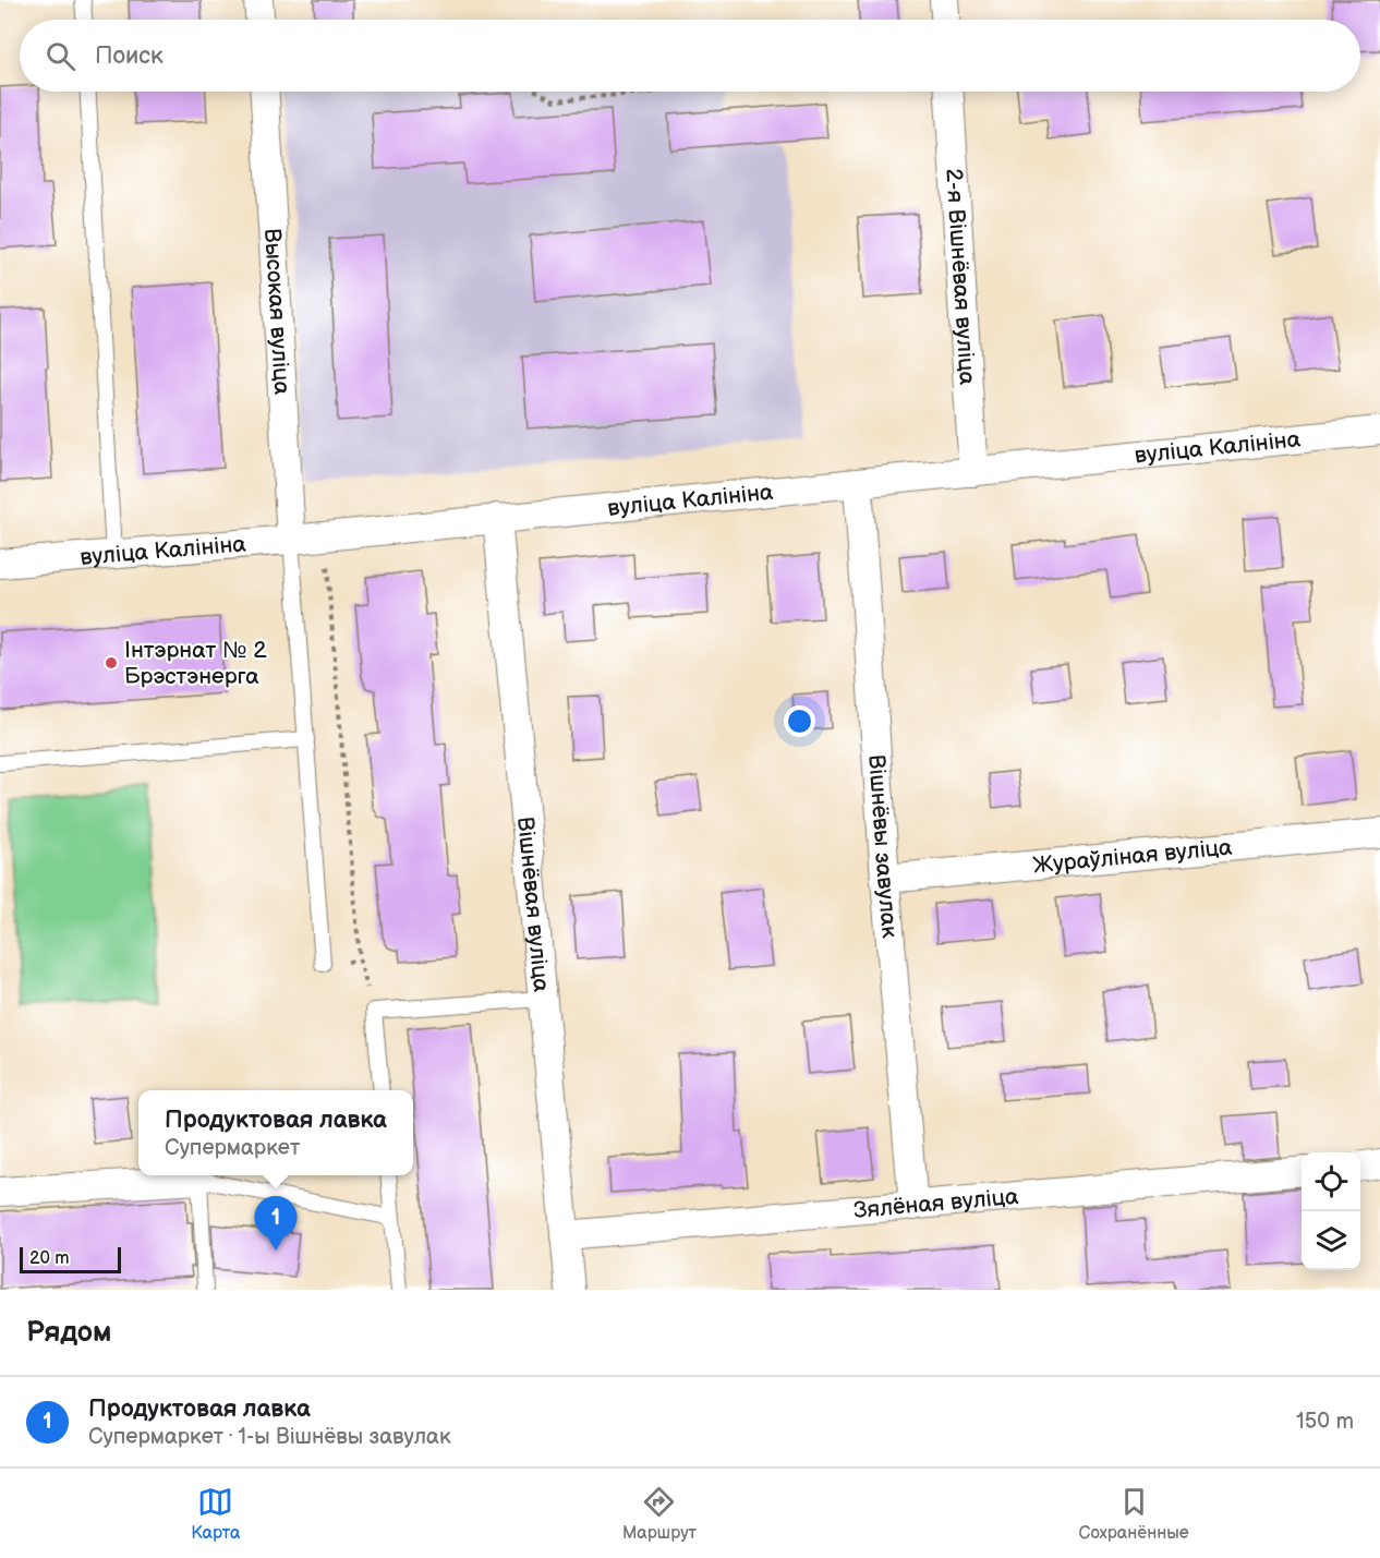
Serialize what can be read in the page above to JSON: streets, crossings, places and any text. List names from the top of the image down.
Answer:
{
  "streets": {
    "street": [
      "2-я Вішнёвая вуліца",
      "Высокая вуліца",
      "вуліца Калініна",
      "Вішнёвы завулак",
      "Жураўліная вуліца",
      "Вішнёвая вуліца",
      "Зялёная вуліца"
    ]
  },
  "crossings": [
    ["2-я Вішнёвая вуліца", "вуліца Калініна"],
    ["Высокая вуліца", "вуліца Калініна"],
    ["вуліца Калініна", "Вішнёвы завулак"],
    ["вуліца Калініна", "Вішнёвая вуліца"],
    ["Вішнёвы завулак", "Жураўліная вуліца"],
    ["Вішнёвы завулак", "Зялёная вуліца"],
    ["Вішнёвая вуліца", "Зялёная вуліца"]
  ],
  "places": ["Інтэрнат № 2 Брэстэнерга"],
  "scale_bar": "20 m",
  "page": {
    "search": "Поиск",
    "popup": ["Продуктовая лавка", "Супермаркет"],
    "pins": "1",
    "scale": "20 m",
    "heading": "Рядом",
    "list": [
      {
        "mark": "1",
        "name": "Продуктовая лавка",
        "note": "Супермаркет · 1-ы Вішнёвы завулак",
        "value": "150 m"
      }
    ],
    "nav": ["Карта", "Маршрут", "Сохранённые"]
  }
}
